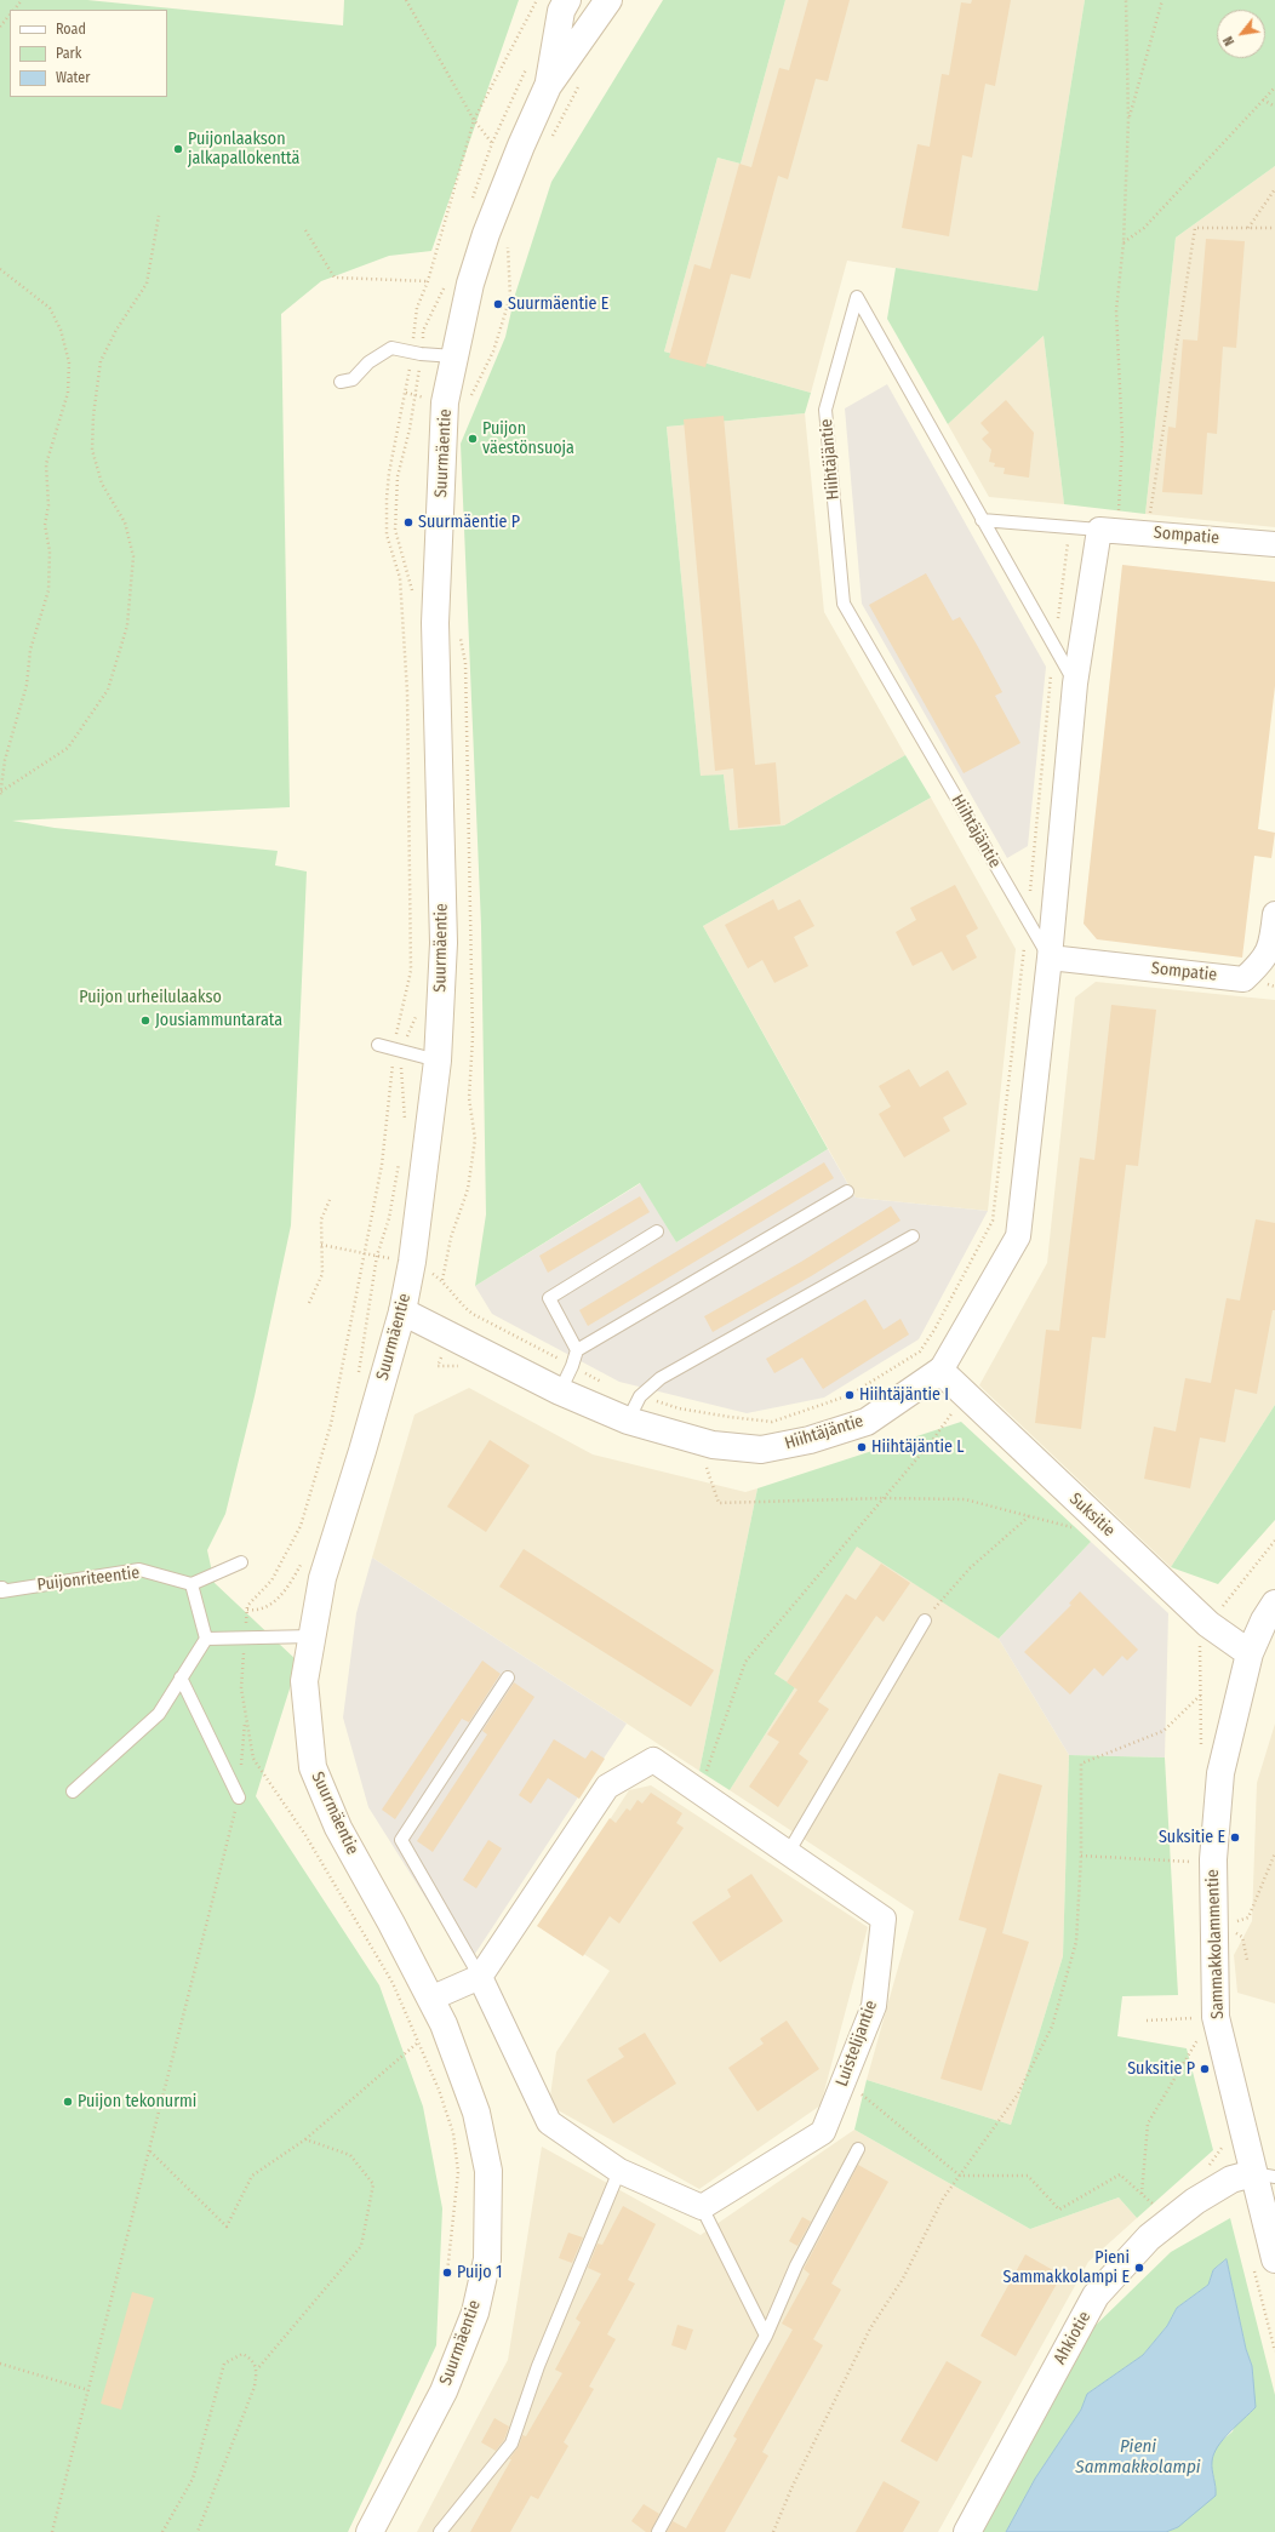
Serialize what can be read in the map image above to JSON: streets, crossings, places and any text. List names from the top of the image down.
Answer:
{
  "streets": {
    "main road": [
      "Suurmäentie",
      "Hiihtäjäntie",
      "Suksitie",
      "Sammakkolammentie",
      "Ahkiotie"
    ],
    "street": ["Sompatie", "Luistelijantie"],
    "lane": ["Puijonriteentie"]
  },
  "crossings": [
    ["Suurmäentie", "Hiihtäjäntie"],
    ["Hiihtäjäntie", "Sompatie"],
    ["Hiihtäjäntie", "Suksitie"],
    ["Suksitie", "Sammakkolammentie"],
    ["Sammakkolammentie", "Ahkiotie"]
  ],
  "water": ["Pieni Sammakkolampi"],
  "parks": ["Puijon urheilulaakso"],
  "places": [
    "Puijonlaakson jalkapallokenttä",
    "Suurmäentie E",
    "Puijon väestönsuoja",
    "Suurmäentie P",
    "Jousiammuntarata",
    "Hiihtäjäntie I",
    "Hiihtäjäntie L",
    "Suksitie E",
    "Suksitie P",
    "Puijon tekonurmi",
    "Pieni Sammakkolampi E",
    "Puijo 1"
  ],
  "legend": ["Road", "Park", "Water"],
  "north": "bottom left"
}
